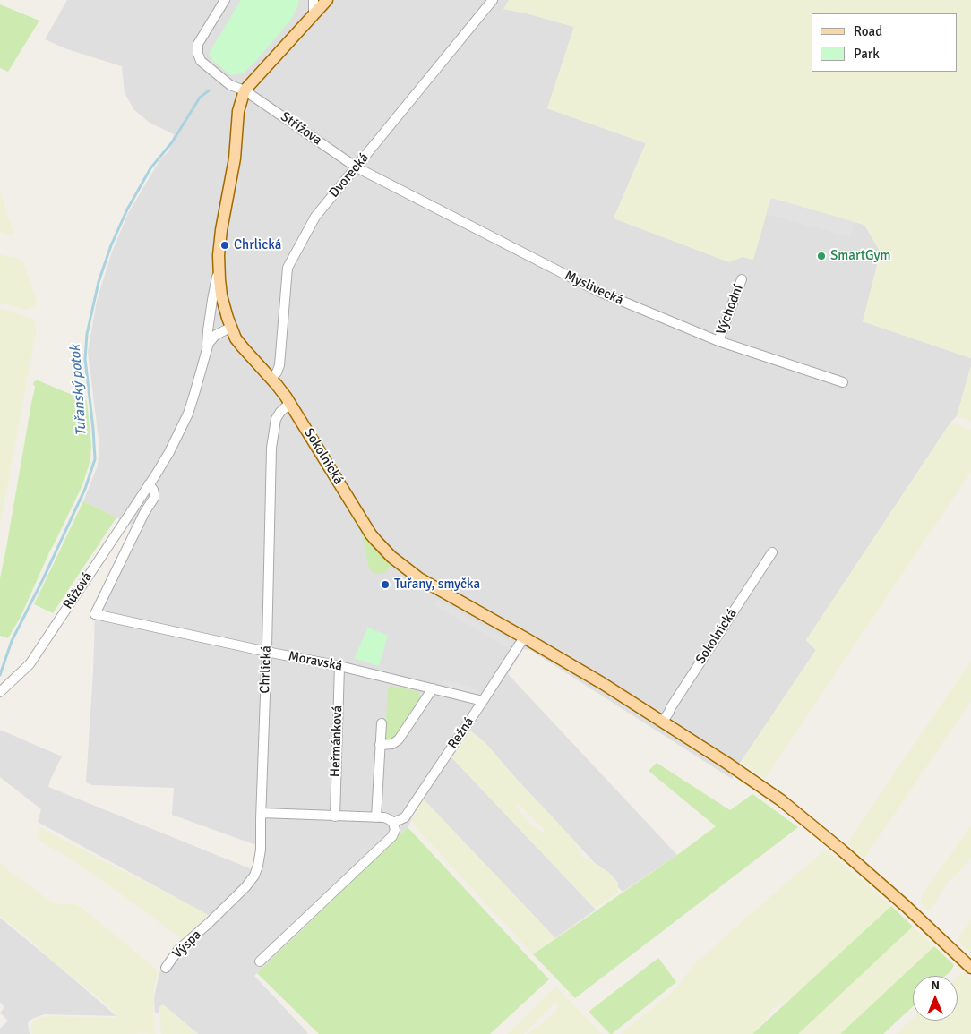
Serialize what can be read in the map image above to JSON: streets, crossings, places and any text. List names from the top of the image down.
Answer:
{
  "streets": {
    "main road": ["Sokolnická"],
    "street": [
      "Střížova",
      "Dvorecká",
      "Myslivecká",
      "Východní",
      "Růžová",
      "Moravská",
      "Chrlická",
      "Režná",
      "Heřmánková",
      "Výspa"
    ]
  },
  "crossings": [
    ["Střížova", "Dvorecká"],
    ["Střížova", "Myslivecká"],
    ["Střížova", "Sokolnická"],
    ["Dvorecká", "Myslivecká"],
    ["Dvorecká", "Sokolnická"],
    ["Myslivecká", "Východní"],
    ["Sokolnická", "Růžová"],
    ["Sokolnická", "Chrlická"],
    ["Sokolnická", "Režná"],
    ["Růžová", "Moravská"],
    ["Moravská", "Chrlická"],
    ["Moravská", "Režná"],
    ["Moravská", "Heřmánková"],
    ["Chrlická", "Výspa"]
  ],
  "water": ["Tuřanský potok"],
  "places": ["Chrlická", "SmartGym", "Tuřany, smyčka"],
  "legend": ["Road", "Park"],
  "north": "top"
}
